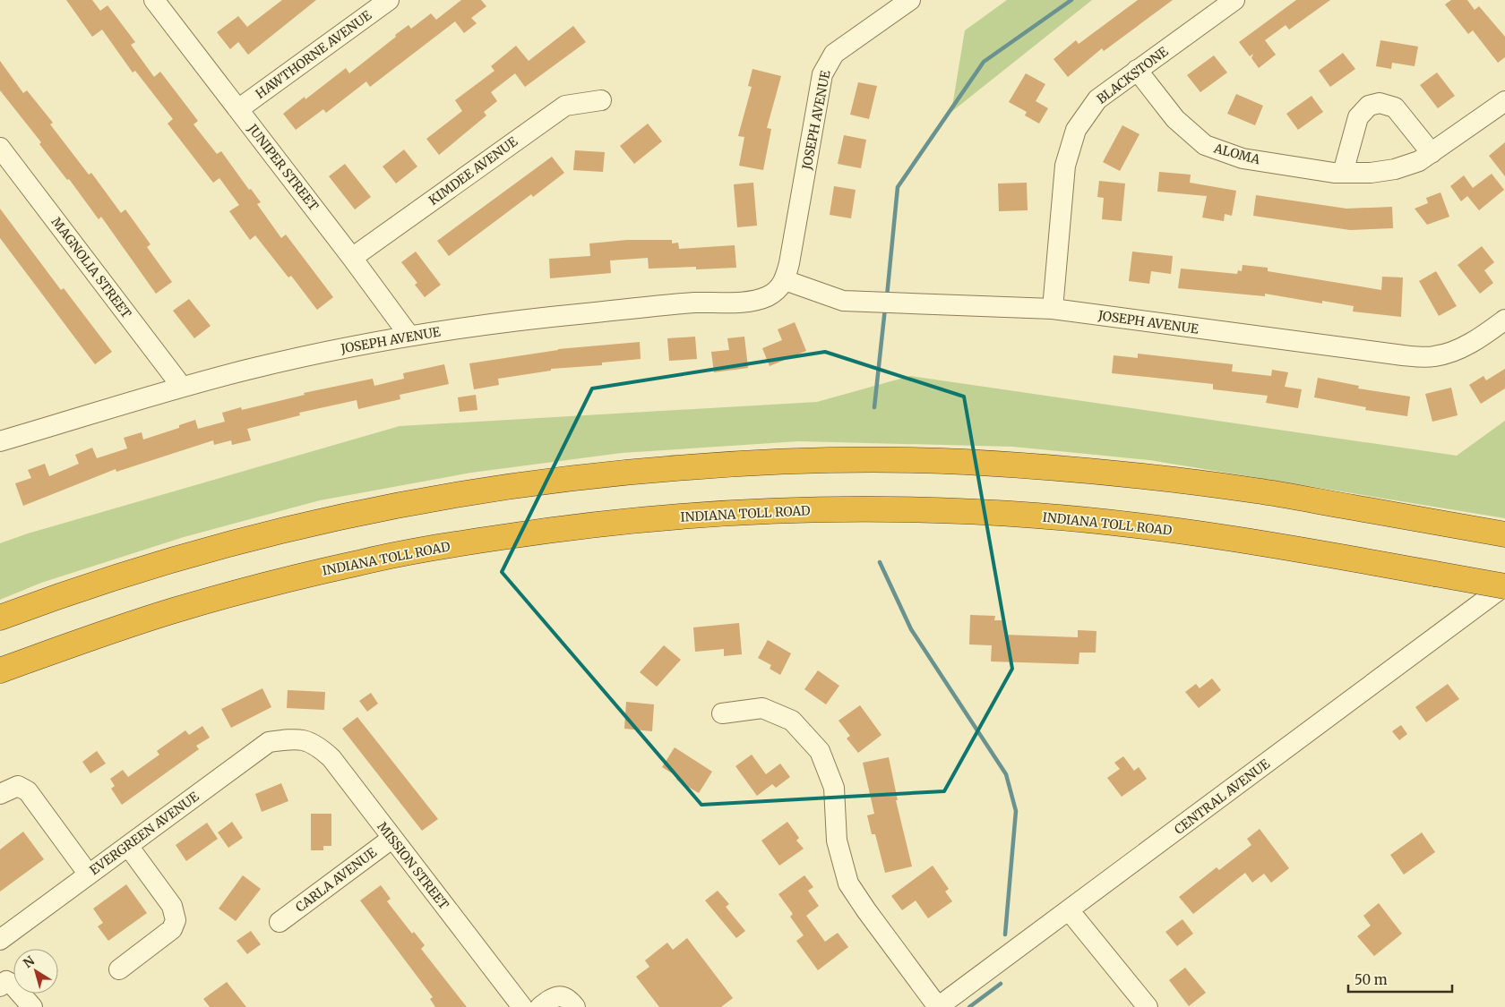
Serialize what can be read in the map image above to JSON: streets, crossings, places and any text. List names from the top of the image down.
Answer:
{
  "streets": {
    "highway": ["INDIANA TOLL ROAD"],
    "street": [
      "HAWTHORNE AVENUE",
      "BLACKSTONE",
      "JOSEPH AVENUE",
      "ALOMA",
      "JUNIPER STREET",
      "KIMDEE AVENUE",
      "MAGNOLIA STREET",
      "CENTRAL AVENUE",
      "EVERGREEN AVENUE",
      "MISSION STREET",
      "CARLA AVENUE"
    ]
  },
  "crossings": [
    ["HAWTHORNE AVENUE", "JUNIPER STREET"],
    ["BLACKSTONE", "JOSEPH AVENUE"],
    ["BLACKSTONE", "ALOMA"],
    ["JOSEPH AVENUE", "JUNIPER STREET"],
    ["JOSEPH AVENUE", "MAGNOLIA STREET"],
    ["JUNIPER STREET", "KIMDEE AVENUE"],
    ["INDIANA TOLL ROAD", "CENTRAL AVENUE"],
    ["EVERGREEN AVENUE", "MISSION STREET"],
    ["MISSION STREET", "CARLA AVENUE"]
  ],
  "scale_bar": "50 m",
  "north": "top left"
}
